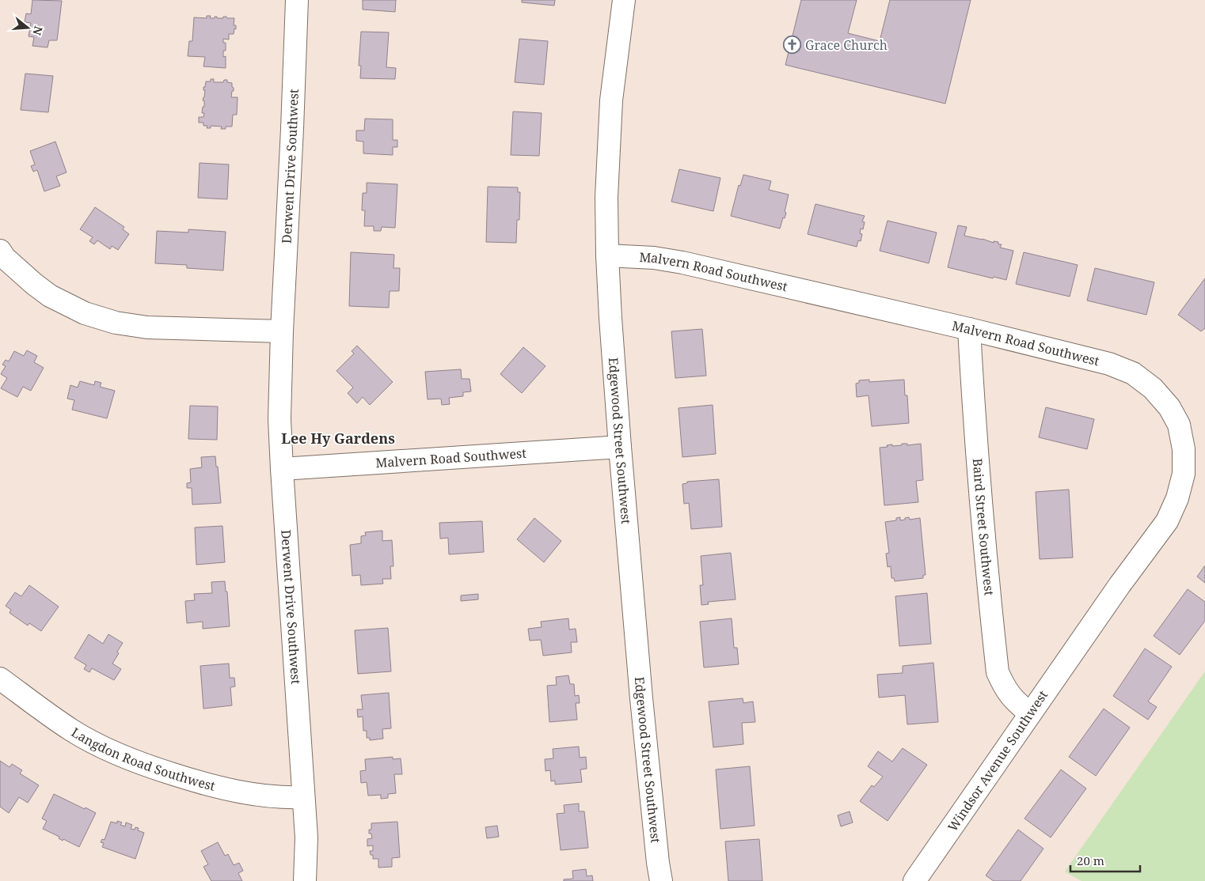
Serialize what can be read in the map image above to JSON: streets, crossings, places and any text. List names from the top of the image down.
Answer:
{
  "streets": {
    "street": [
      "Derwent Drive Southwest",
      "Malvern Road Southwest",
      "Edgewood Street Southwest",
      "Baird Street Southwest",
      "Langdon Road Southwest",
      "Windsor Avenue Southwest"
    ]
  },
  "crossings": [
    ["Derwent Drive Southwest", "Malvern Road Southwest"],
    ["Derwent Drive Southwest", "Langdon Road Southwest"],
    ["Malvern Road Southwest", "Edgewood Street Southwest"],
    ["Malvern Road Southwest", "Baird Street Southwest"],
    ["Malvern Road Southwest", "Windsor Avenue Southwest"],
    ["Baird Street Southwest", "Windsor Avenue Southwest"]
  ],
  "districts": ["Lee Hy Gardens"],
  "places": {
    "church": ["Grace Church"]
  },
  "scale_bar": "20 m",
  "north": "right"
}
